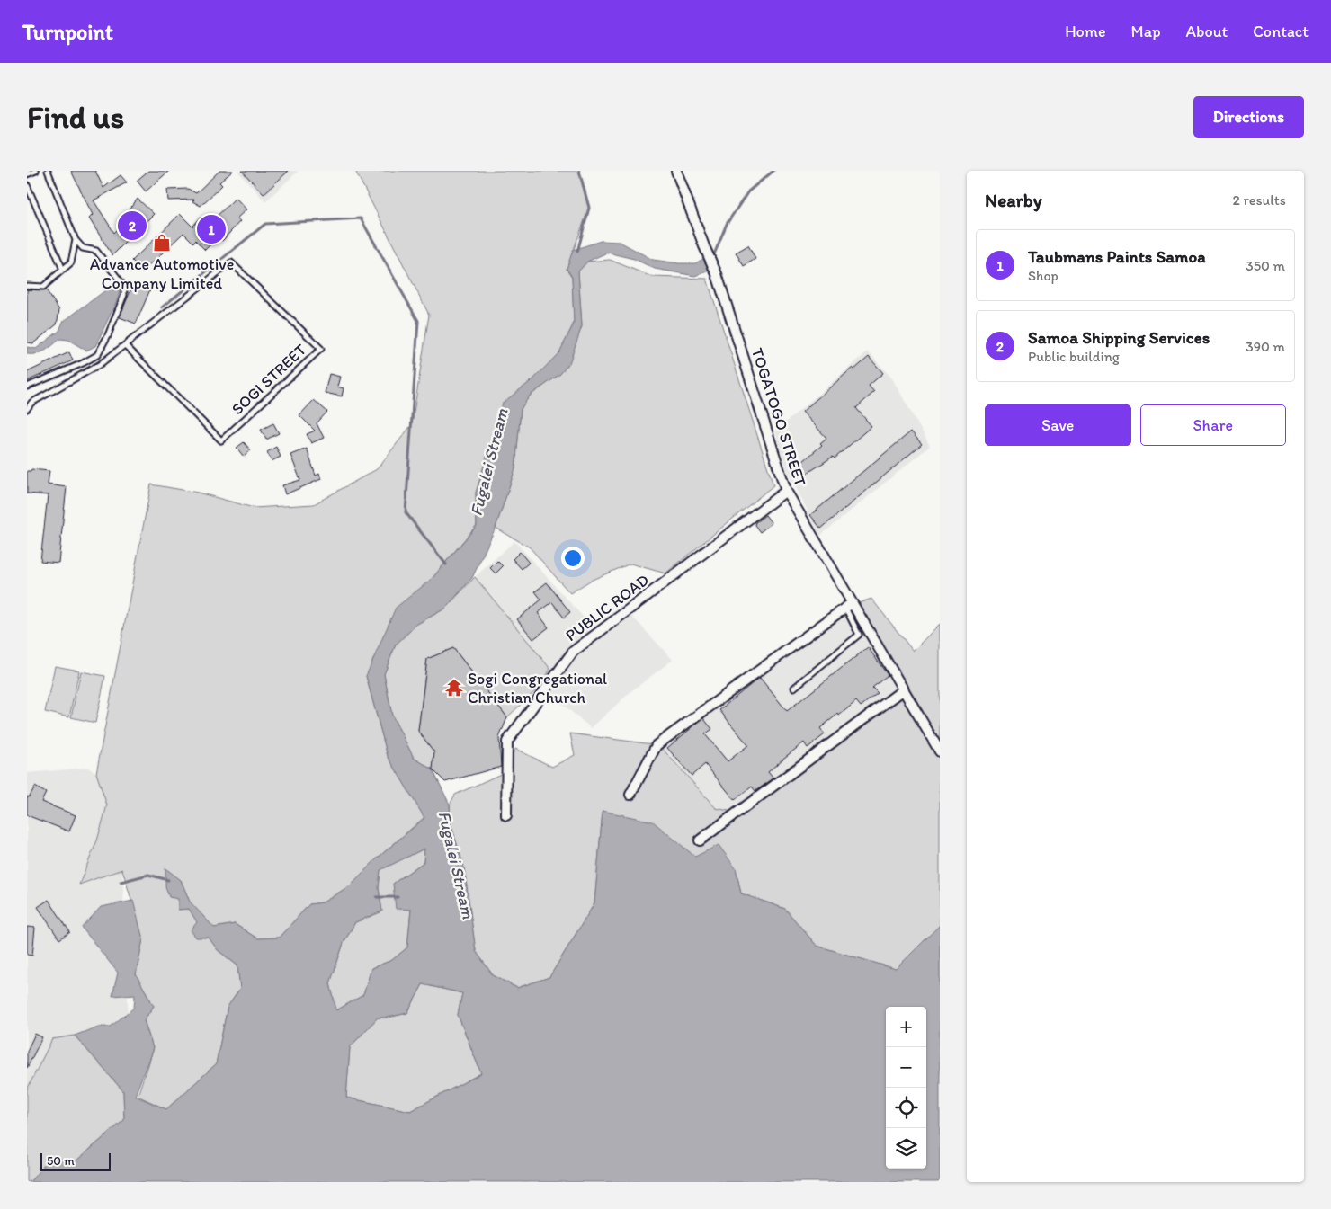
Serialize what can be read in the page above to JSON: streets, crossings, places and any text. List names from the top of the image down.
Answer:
{
  "streets": {
    "street": ["TOGATOGO STREET", "PUBLIC ROAD"],
    "lane": ["SOGI STREET"]
  },
  "crossings": [
    ["TOGATOGO STREET", "PUBLIC ROAD"]
  ],
  "water": ["Fugalei Stream"],
  "places": {
    "shop": ["Advance Automotive Company Limited"],
    "temple": ["Sogi Congregational Christian Church"]
  },
  "scale_bar": "50 m",
  "page": {
    "header": "Turnpoint",
    "nav": [
      "Home",
      "Map",
      "About",
      "Contact"
    ],
    "buttons": [
      "Directions",
      ["Save", "Share"]
    ],
    "title": "Find us",
    "heading": ["Nearby", "2 results"],
    "pins": ["2", "1"],
    "list": [
      {
        "mark": "1",
        "name": "Taubmans Paints Samoa",
        "note": "Shop",
        "value": "350 m"
      },
      {
        "mark": "2",
        "name": "Samoa Shipping Services",
        "note": "Public building",
        "value": "390 m"
      }
    ],
    "map_buttons": ["+", "−"],
    "scale": "50 m"
  }
}
